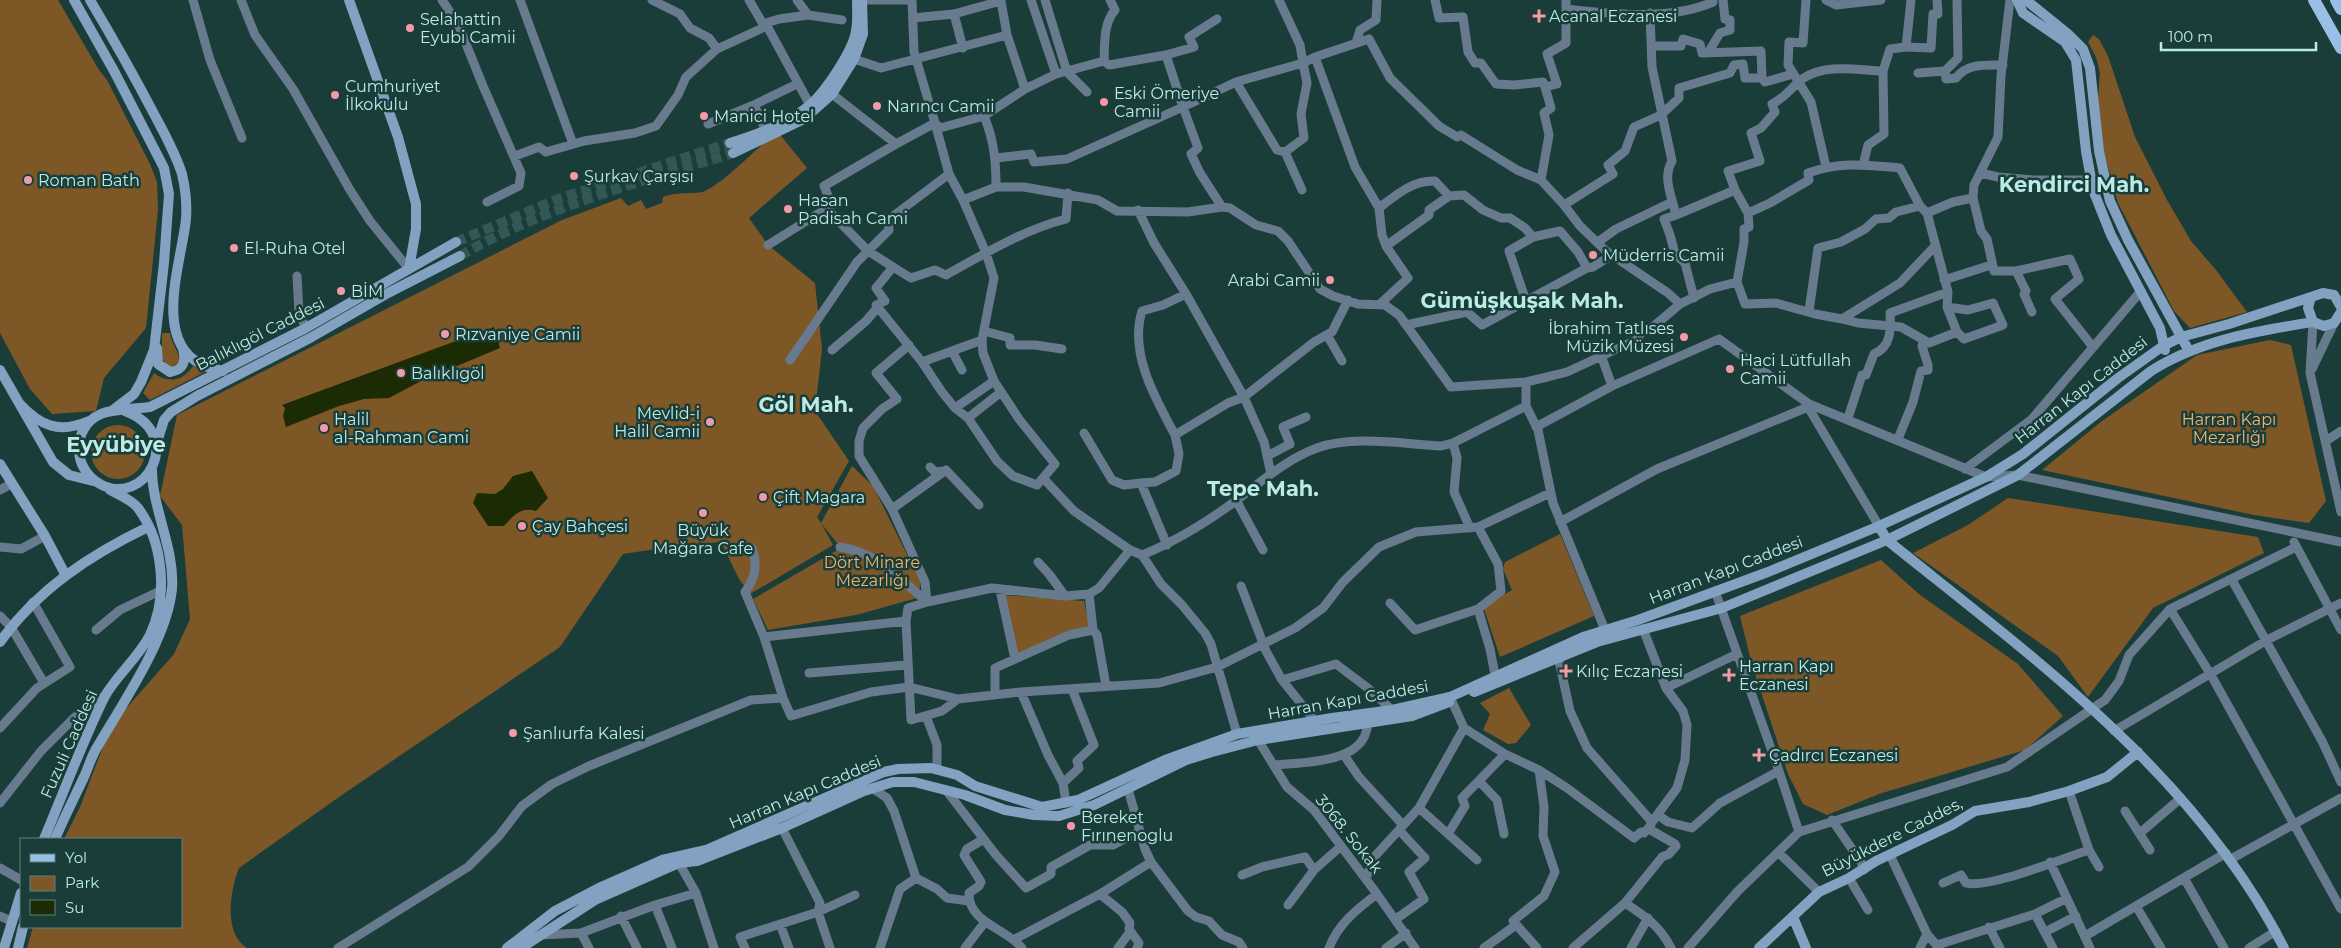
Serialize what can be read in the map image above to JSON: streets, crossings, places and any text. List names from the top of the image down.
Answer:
{
  "streets": {
    "main road": [
      "Balıklıgöl Caddesi",
      "Harran Kapı Caddesi",
      "Fuzuli Caddesi",
      "Büyükdere Caddes,"
    ],
    "street": ["3068. Sokak"]
  },
  "crossings": [
    ["Balıklıgöl Caddesi", "Fuzuli Caddesi"],
    ["Harran Kapı Caddesi", "3068. Sokak"]
  ],
  "districts": [
    "Kendirci Mah.",
    "Gümüşkuşak Mah.",
    "Göl Mah.",
    "Eyyübiye",
    "Tepe Mah."
  ],
  "parks": ["Harran Kapı Mezarlığı", "Dört Minare Mezarlığı"],
  "places": {
    "health": [
      "Acanal Eczanesi",
      "Kılıç Eczanesi",
      "Harran Kapı Eczanesi",
      "Çadırcı Eczanesi"
    ],
    "other": [
      "Selahattin Eyubi Camii",
      "Cumhuriyet İlkokulu",
      "Eski Ömeriye Camii",
      "Narıncı Camii",
      "Manici Hotel",
      "Şurkav Çarşısı",
      "Roman Bath",
      "Hasan Padisah Cami",
      "El-Ruha Otel",
      "Müderris Camii",
      "Arabi Camii",
      "BİM",
      "Rızvaniye Camii",
      "İbrahim Tatlıses Müzik Müzesi",
      "Haci Lütfullah Camii",
      "Balıklıgöl",
      "Mevlid-i Halil Camii",
      "Halil al-Rahman Cami",
      "Çift Magara",
      "Büyük Mağara Cafe",
      "Çay Bahçesi",
      "Şanlıurfa Kalesi",
      "Bereket Fırınenoglu"
    ]
  },
  "legend": ["Yol", "Park", "Su"],
  "scale_bar": "100 m"
}
